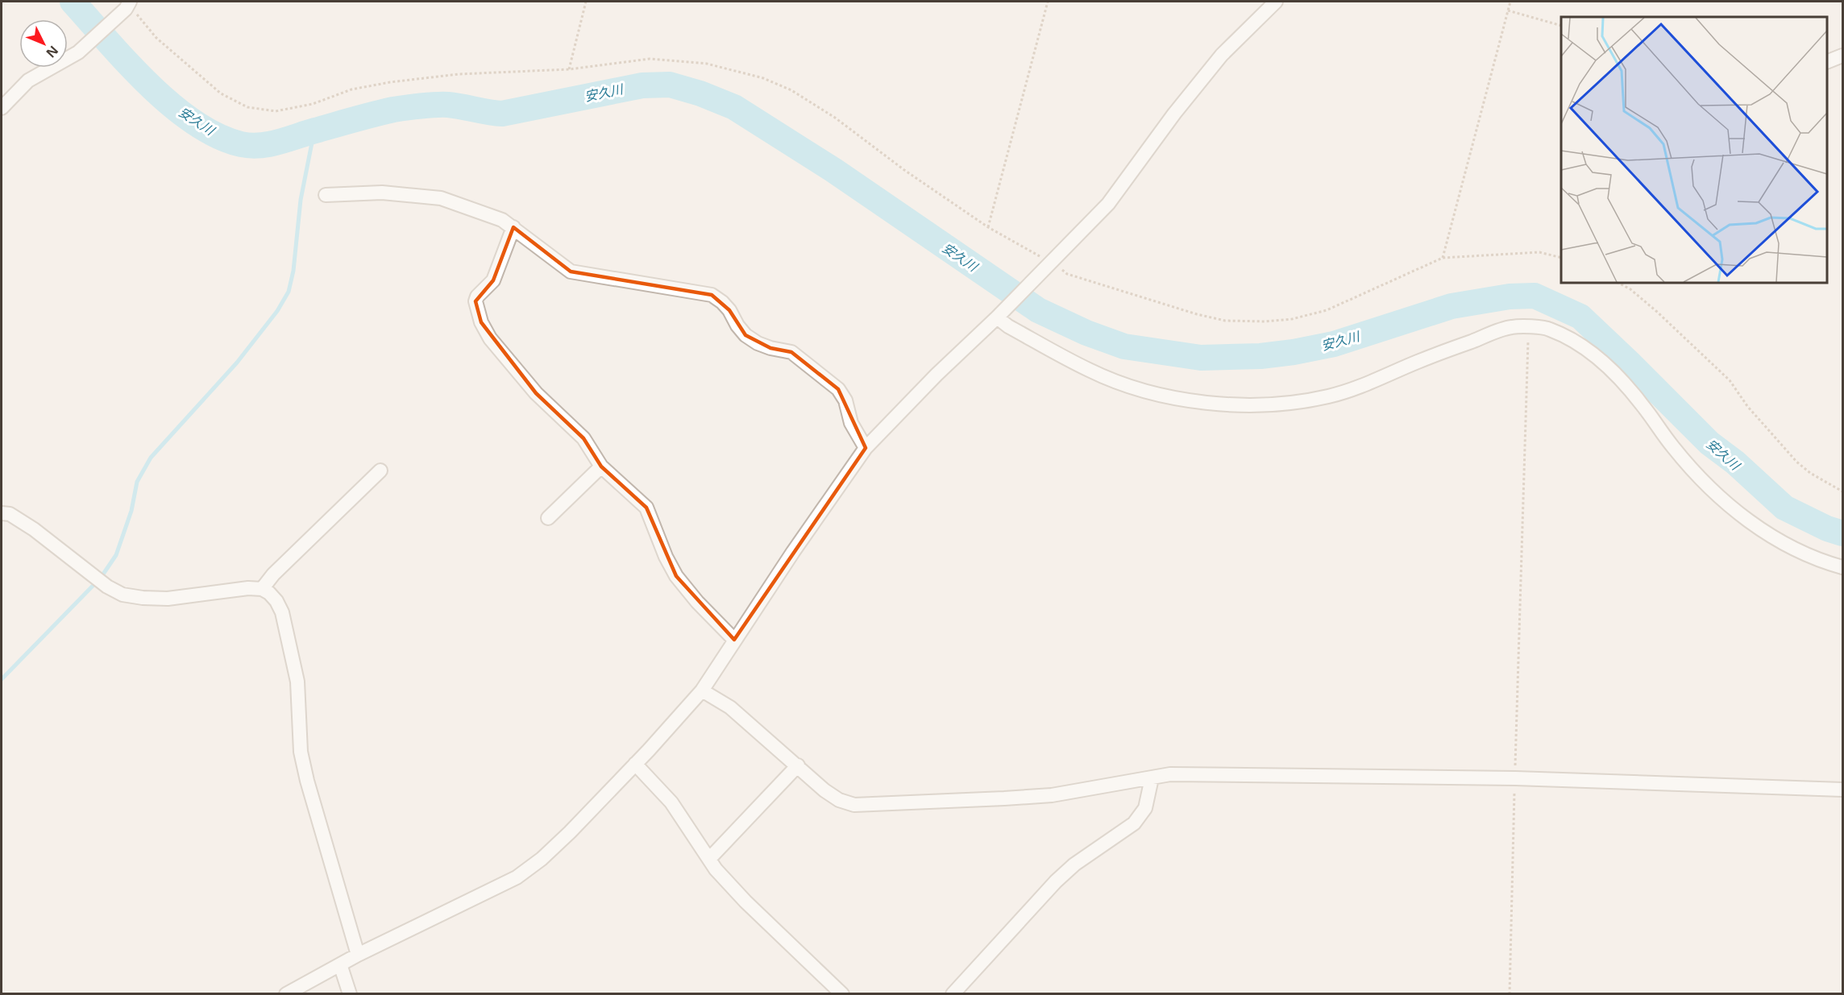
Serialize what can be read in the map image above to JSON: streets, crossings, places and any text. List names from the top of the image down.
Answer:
{
  "water": ["安久川"],
  "north": "bottom right"
}
